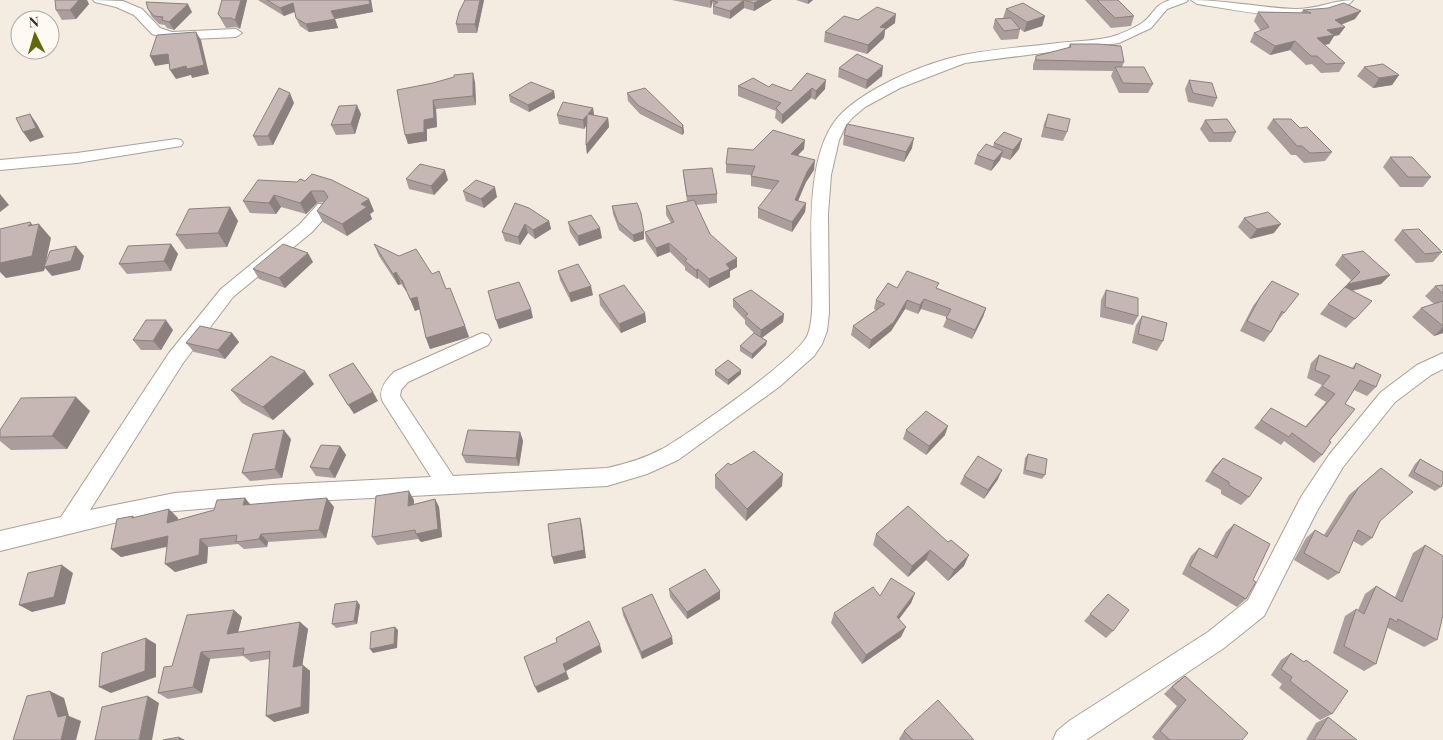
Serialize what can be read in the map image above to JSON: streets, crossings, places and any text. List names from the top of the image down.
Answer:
{
  "north": "top"
}
